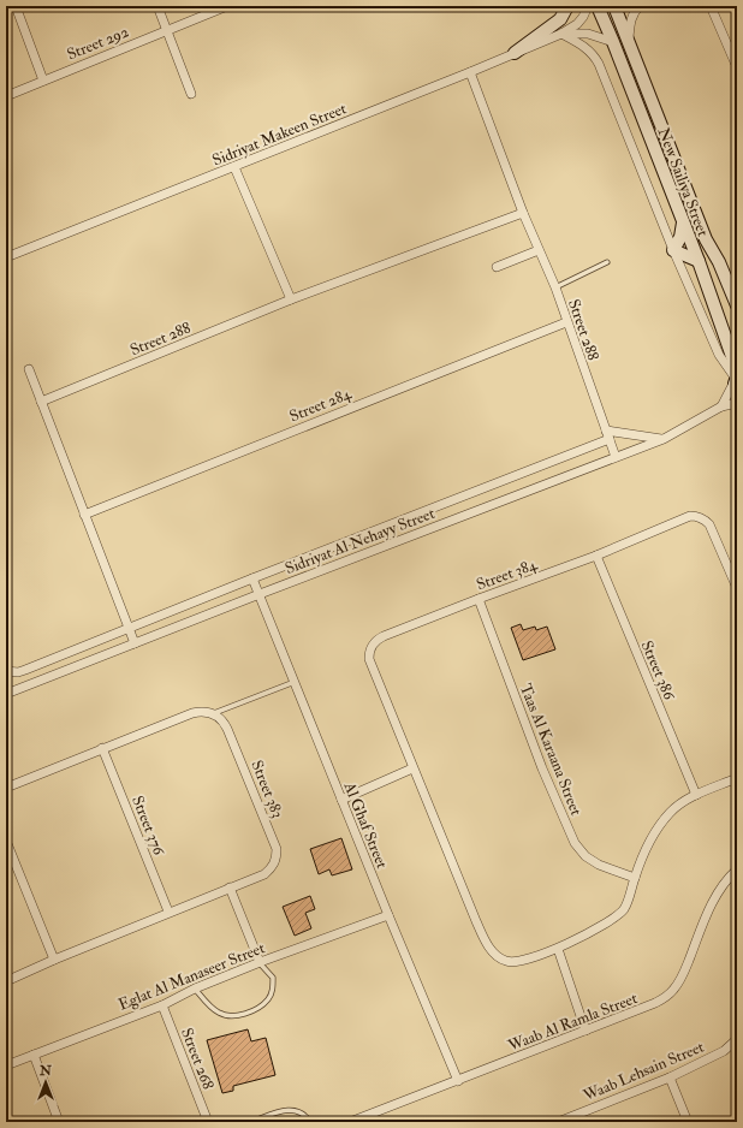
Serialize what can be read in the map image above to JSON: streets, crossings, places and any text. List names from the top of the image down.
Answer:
{
  "streets": {
    "street": [
      "Street 292",
      "Sidriyat Makeen Street",
      "New Sailiya Street",
      "Street 288",
      "Street 284",
      "Sidriyat Al Nehayy Street",
      "Street 384",
      "Street 386",
      "Taas Al Karaana Street",
      "Street 383",
      "Street 376",
      "Al Ghaf Street",
      "Eglat Al Manaseer Street",
      "Waab Al Ramla Street",
      "Street 268",
      "Waab Lehsain Street"
    ]
  },
  "crossings": [
    ["Sidriyat Makeen Street", "New Sailiya Street"],
    ["Sidriyat Makeen Street", "Street 288"],
    ["Street 288", "Street 284"],
    ["Street 288", "Sidriyat Al Nehayy Street"],
    ["Sidriyat Al Nehayy Street", "Al Ghaf Street"],
    ["Street 384", "Street 386"],
    ["Street 384", "Taas Al Karaana Street"],
    ["Street 383", "Street 376"],
    ["Al Ghaf Street", "Eglat Al Manaseer Street"],
    ["Al Ghaf Street", "Waab Al Ramla Street"],
    ["Eglat Al Manaseer Street", "Street 268"]
  ],
  "north": "top"
}
